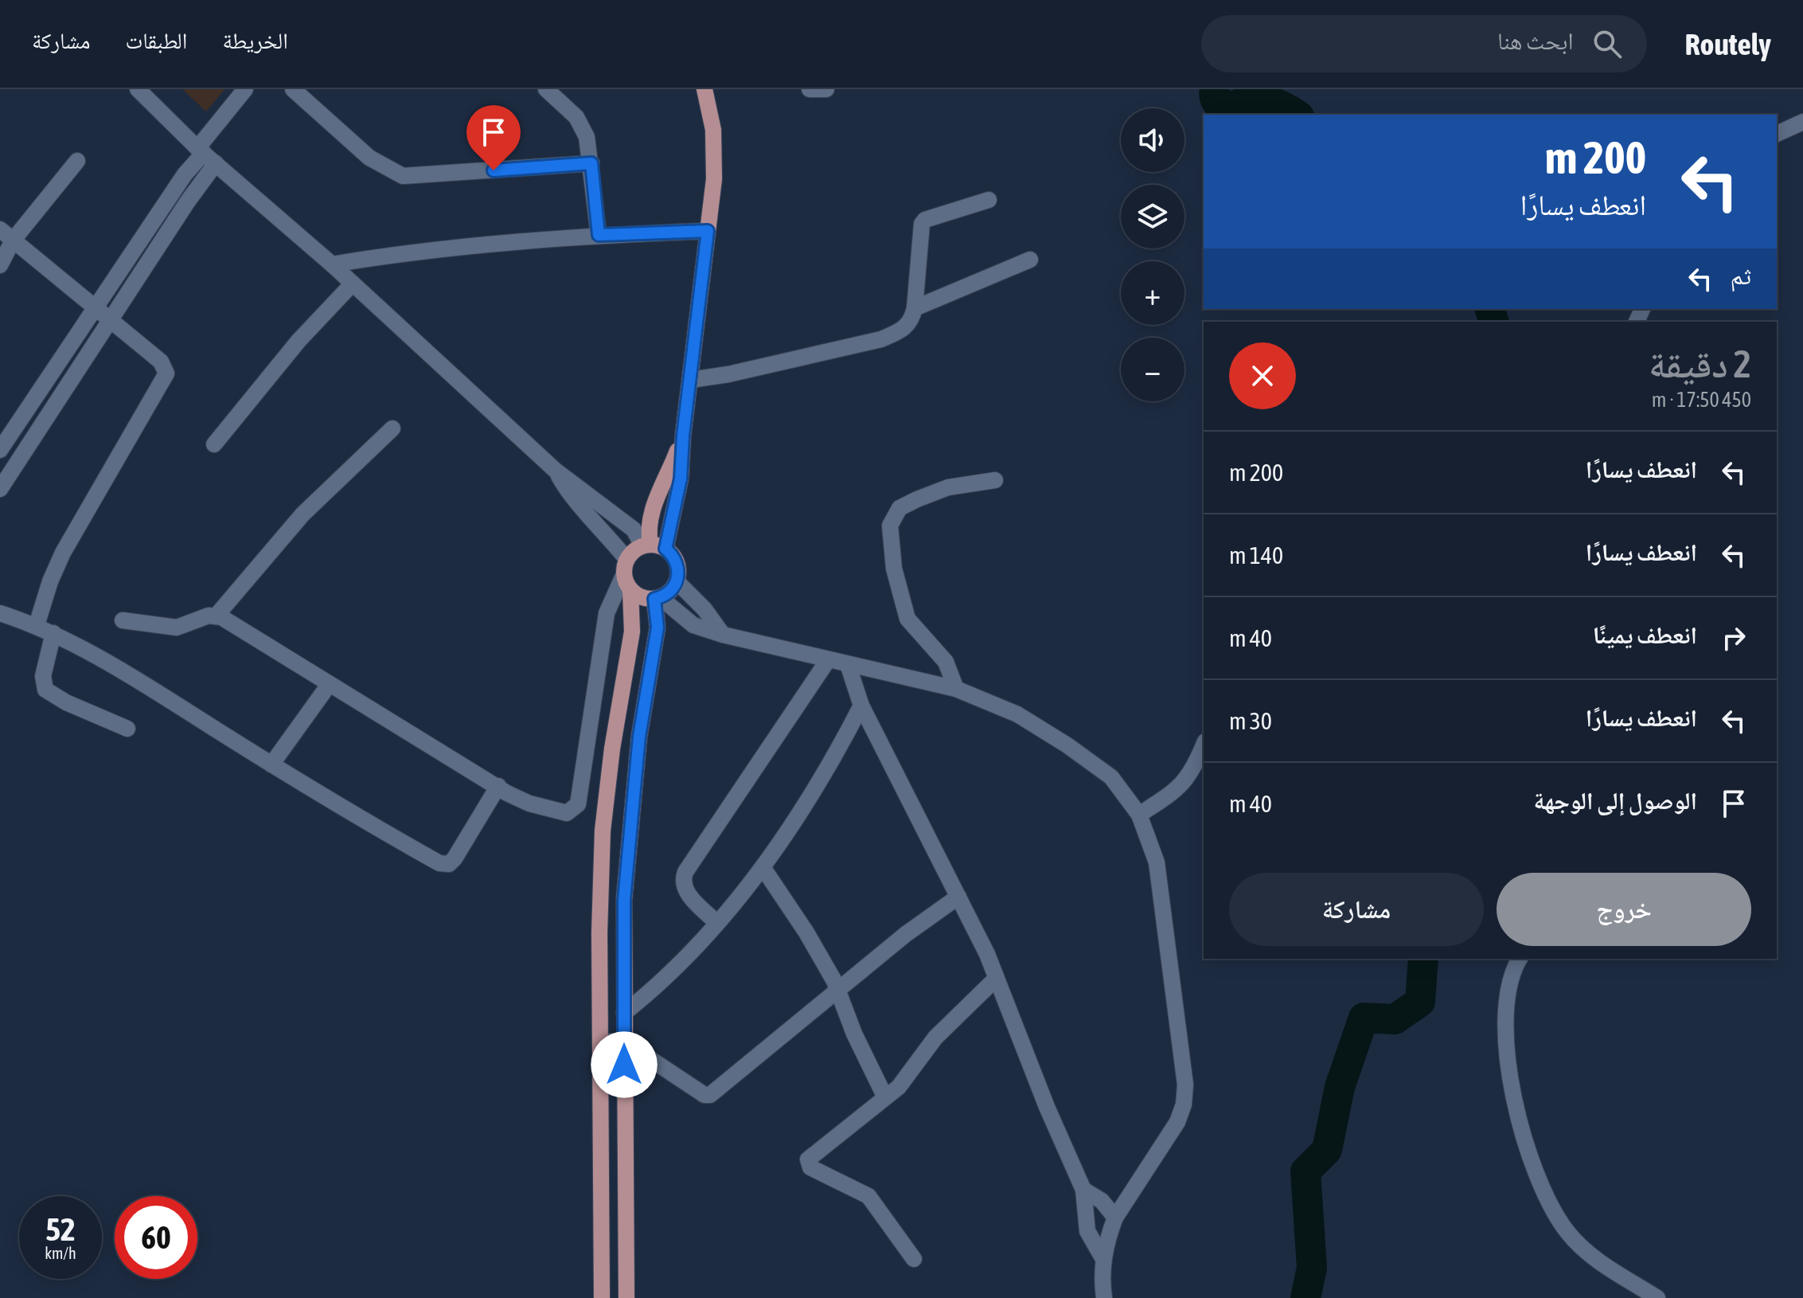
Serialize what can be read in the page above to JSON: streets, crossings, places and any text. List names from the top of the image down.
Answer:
{
  "page": {
    "header": "Routely",
    "search": "ابحث هنا",
    "nav": ["الخريطة", "الطبقات", "مشاركة"],
    "map_buttons": ["+", "−"],
    "turn": ["200 m", "انعطف يسارًا"],
    "then": "ثم",
    "heading": ["2 دقيقة", "450 m · 17:50"],
    "list": [
      {
        "name": "انعطف يسارًا",
        "value": "200 m"
      },
      {
        "name": "انعطف يسارًا",
        "value": "140 m"
      },
      {
        "name": "انعطف يمينًا",
        "value": "40 m"
      },
      {
        "name": "انعطف يسارًا",
        "value": "30 m"
      },
      {
        "name": "الوصول إلى الوجهة",
        "value": "40 m"
      }
    ],
    "buttons": ["خروج", "مشاركة"],
    "speed": "52 km/h",
    "limit": "60"
  }
}
